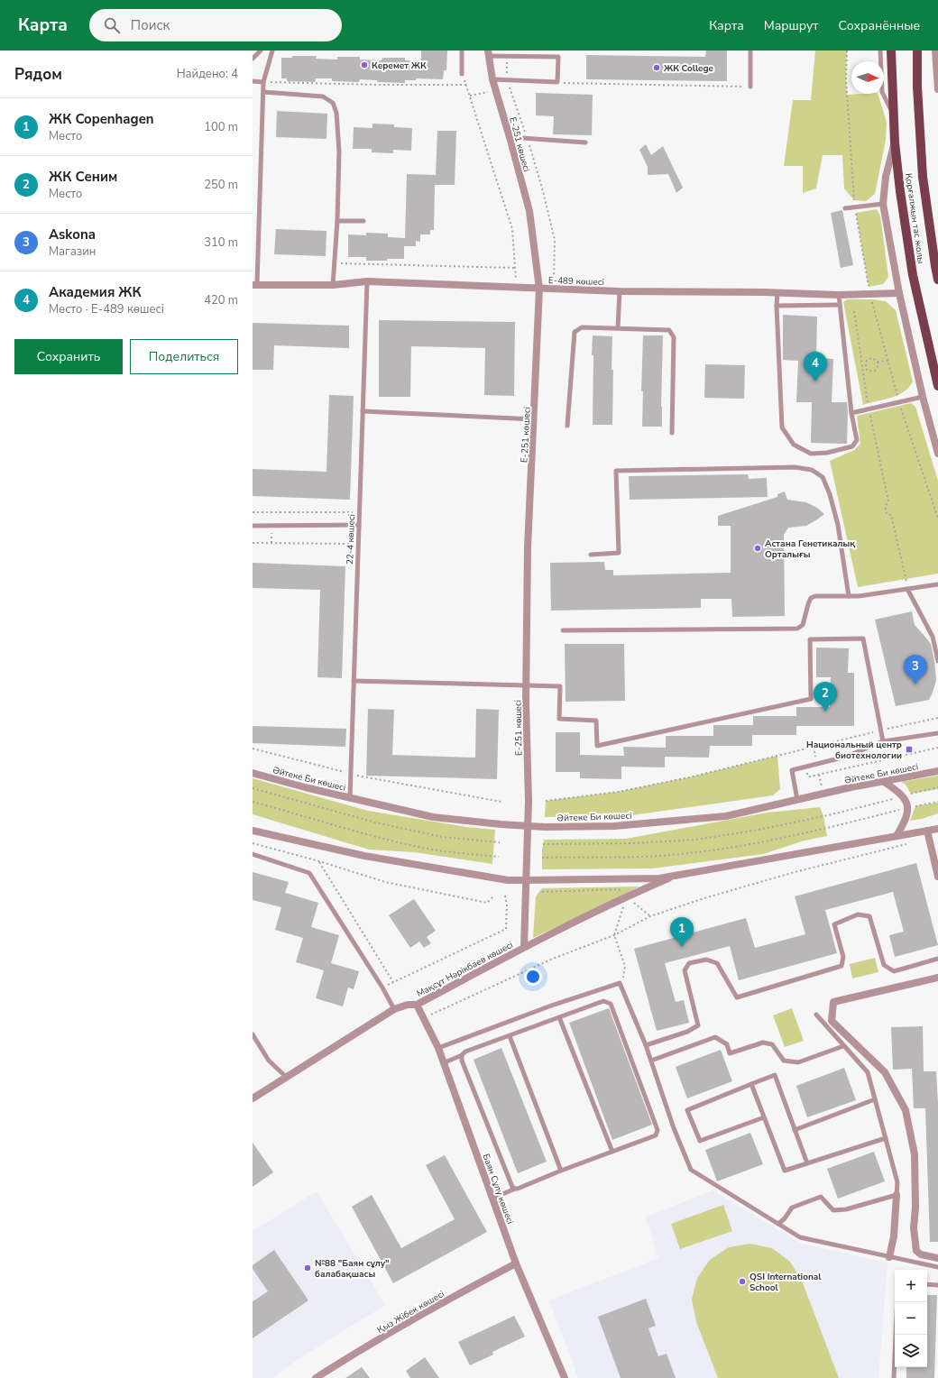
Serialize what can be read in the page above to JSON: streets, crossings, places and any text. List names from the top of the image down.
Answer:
{
  "streets": {
    "main road": ["Қорғалжын тас жолы"],
    "street": [
      "Е-251 көшесі",
      "Е-489 көшесі",
      "Әйтеке Би көшесі",
      "Мақсұт Нәрікбаев көшесі",
      "Баян Сұлу көшесі",
      "Қыз Жібек көшесі"
    ],
    "lane": ["22-4 көшесі"]
  },
  "crossings": [
    ["Е-251 көшесі", "Е-489 көшесі"],
    ["Е-251 көшесі", "Әйтеке Би көшесі"],
    ["Е-251 көшесі", "Мақсұт Нәрікбаев көшесі"],
    ["Е-489 көшесі", "22-4 көшесі"],
    ["22-4 көшесі", "Әйтеке Би көшесі"],
    ["Мақсұт Нәрікбаев көшесі", "Баян Сұлу көшесі"],
    ["Баян Сұлу көшесі", "Қыз Жібек көшесі"]
  ],
  "places": {
    "other": [
      "Керемет ЖК",
      "ЖК College",
      "Астана Генетикалық Орталығы",
      "№88 \"Баян сұлу\" балабақшасы",
      "QSI International School"
    ],
    "transit": ["Национальный центр биотехнологии"]
  },
  "north": "right",
  "page": {
    "header": "Карта",
    "search": "Поиск",
    "nav": ["Карта", "Маршрут", "Сохранённые"],
    "heading": ["Рядом", "Найдено: 4"],
    "list": [
      {
        "mark": "1",
        "name": "ЖК Copenhagen",
        "note": "Место",
        "value": "100 m"
      },
      {
        "mark": "2",
        "name": "ЖК Сеним",
        "note": "Место",
        "value": "250 m"
      },
      {
        "mark": "3",
        "name": "Askona",
        "note": "Магазин",
        "value": "310 m"
      },
      {
        "mark": "4",
        "name": "Академия ЖК",
        "note": "Место · Е-489 көшесі",
        "value": "420 m"
      }
    ],
    "buttons": ["Сохранить", "Поделиться"],
    "pins": [
      "4",
      "3",
      "2",
      "1"
    ],
    "map_buttons": ["+", "−"]
  }
}
